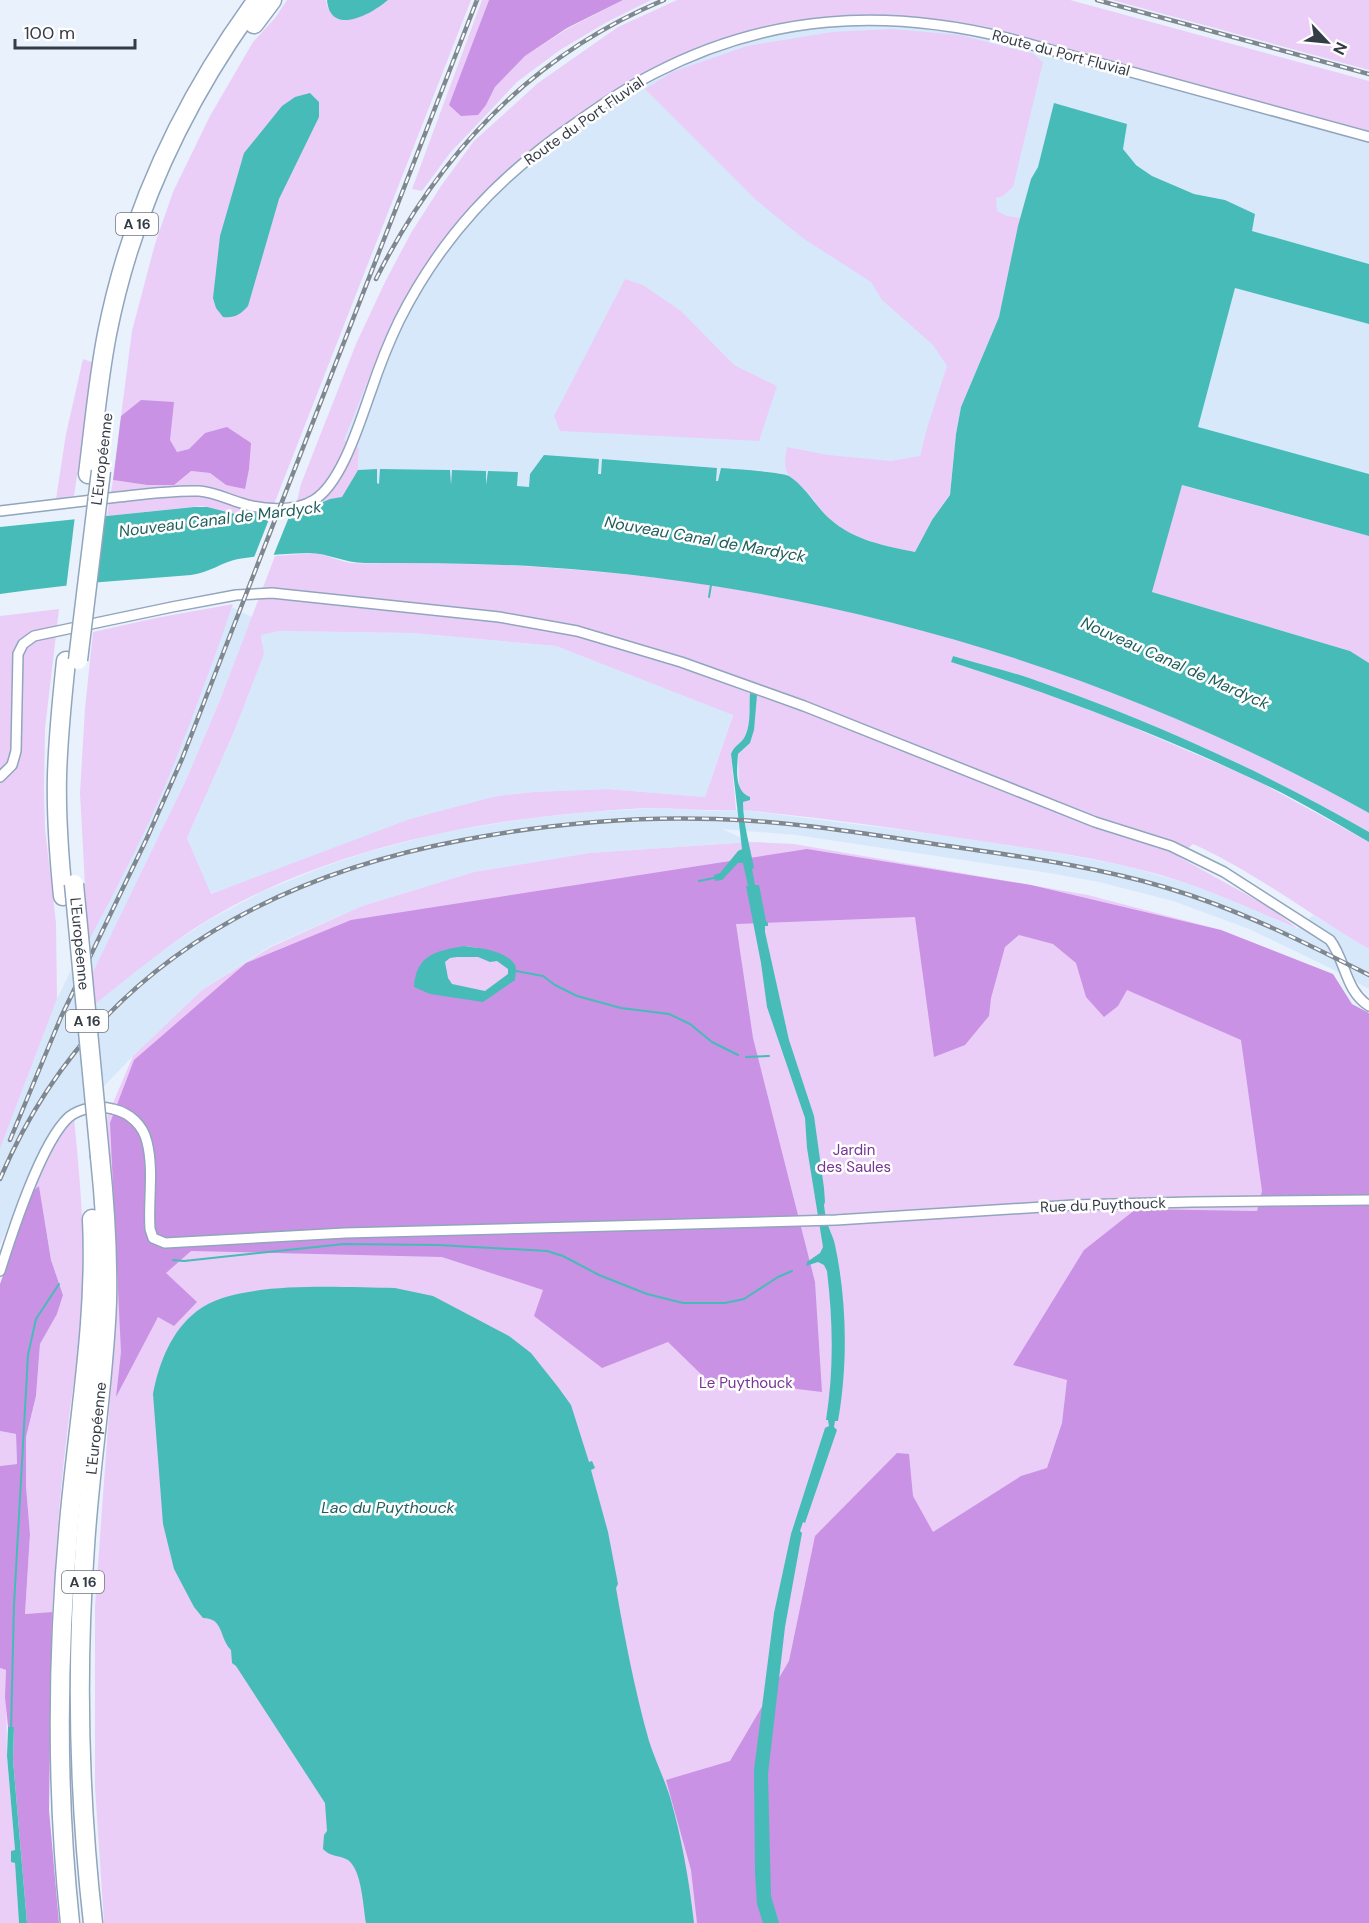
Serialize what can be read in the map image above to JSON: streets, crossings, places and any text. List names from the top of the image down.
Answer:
{
  "streets": {
    "highway": ["A 16", "L'Européenne"],
    "street": ["Route du Port Fluvial", "Rue du Puythouck"]
  },
  "water": ["Nouveau Canal de Mardyck", "Lac du Puythouck"],
  "parks": ["Jardin des Saules", "Le Puythouck"],
  "scale_bar": "100 m",
  "north": "bottom right"
}
